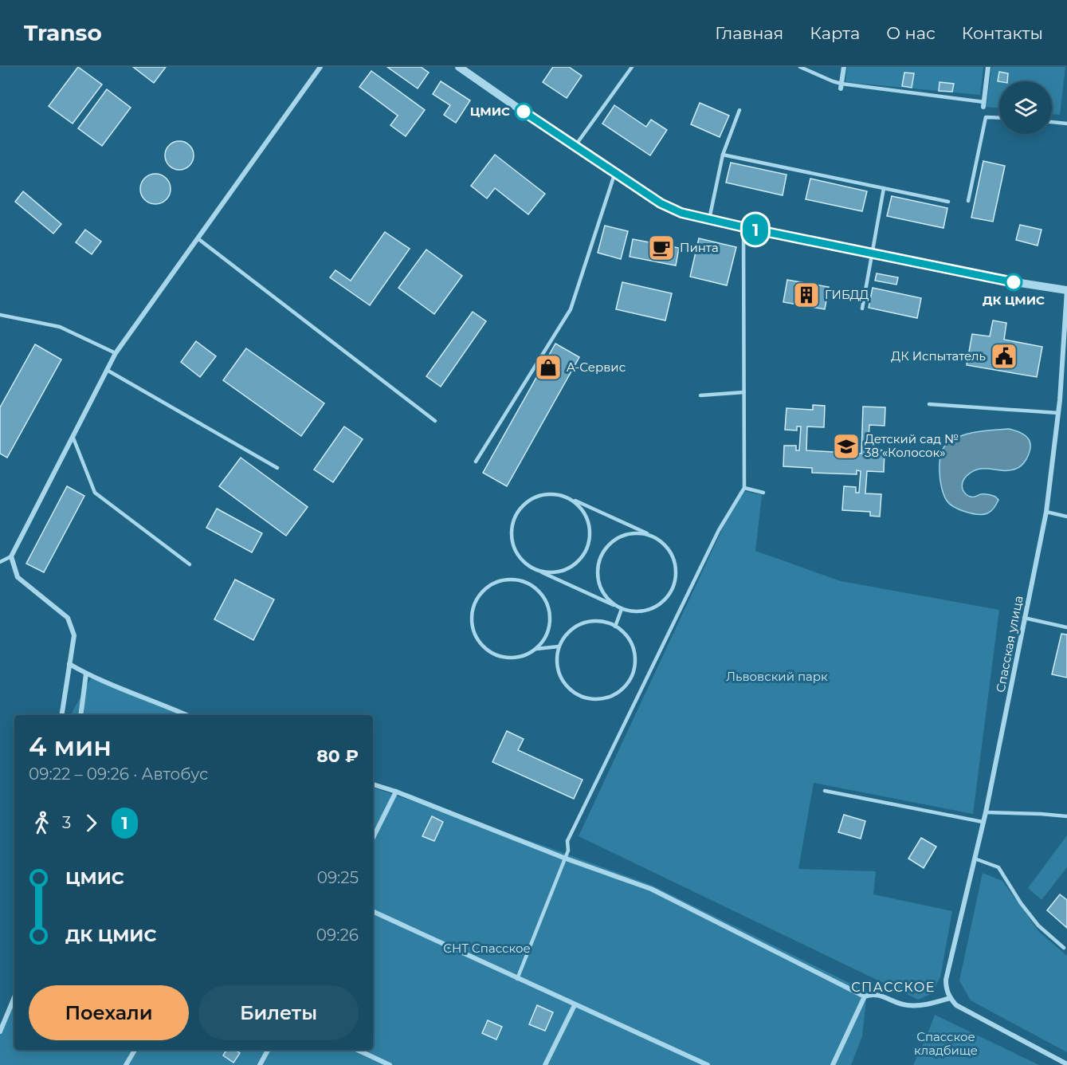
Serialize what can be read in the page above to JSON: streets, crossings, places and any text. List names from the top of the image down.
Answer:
{
  "streets": {
    "street": ["Спасская улица"]
  },
  "districts": ["СПАССКОЕ"],
  "parks": ["Львовский парк", "СНТ Спасское", "Спасское кладбище"],
  "places": {
    "other": ["ЦМИС", "ДК ЦМИС"],
    "cafe": ["Пинта"],
    "building": ["ГИБДД"],
    "public building": ["ДК Испытатель"],
    "shop": ["A-Сервис"],
    "school or university": ["Детский сад № 38 «Колосок»"]
  },
  "lines": ["bus line 1"],
  "page": {
    "header": "Transo",
    "nav": [
      "Главная",
      "Карта",
      "О нас",
      "Контакты"
    ],
    "on_map": "1",
    "heading": ["4 мин", "09:22 – 09:26 · Автобус", "80 ₽"],
    "legs": ["3", "1"],
    "list": [
      {
        "name": "ЦМИС",
        "value": "09:25"
      },
      {
        "name": "ДК ЦМИС",
        "value": "09:26"
      }
    ],
    "buttons": ["Поехали", "Билеты"]
  }
}
